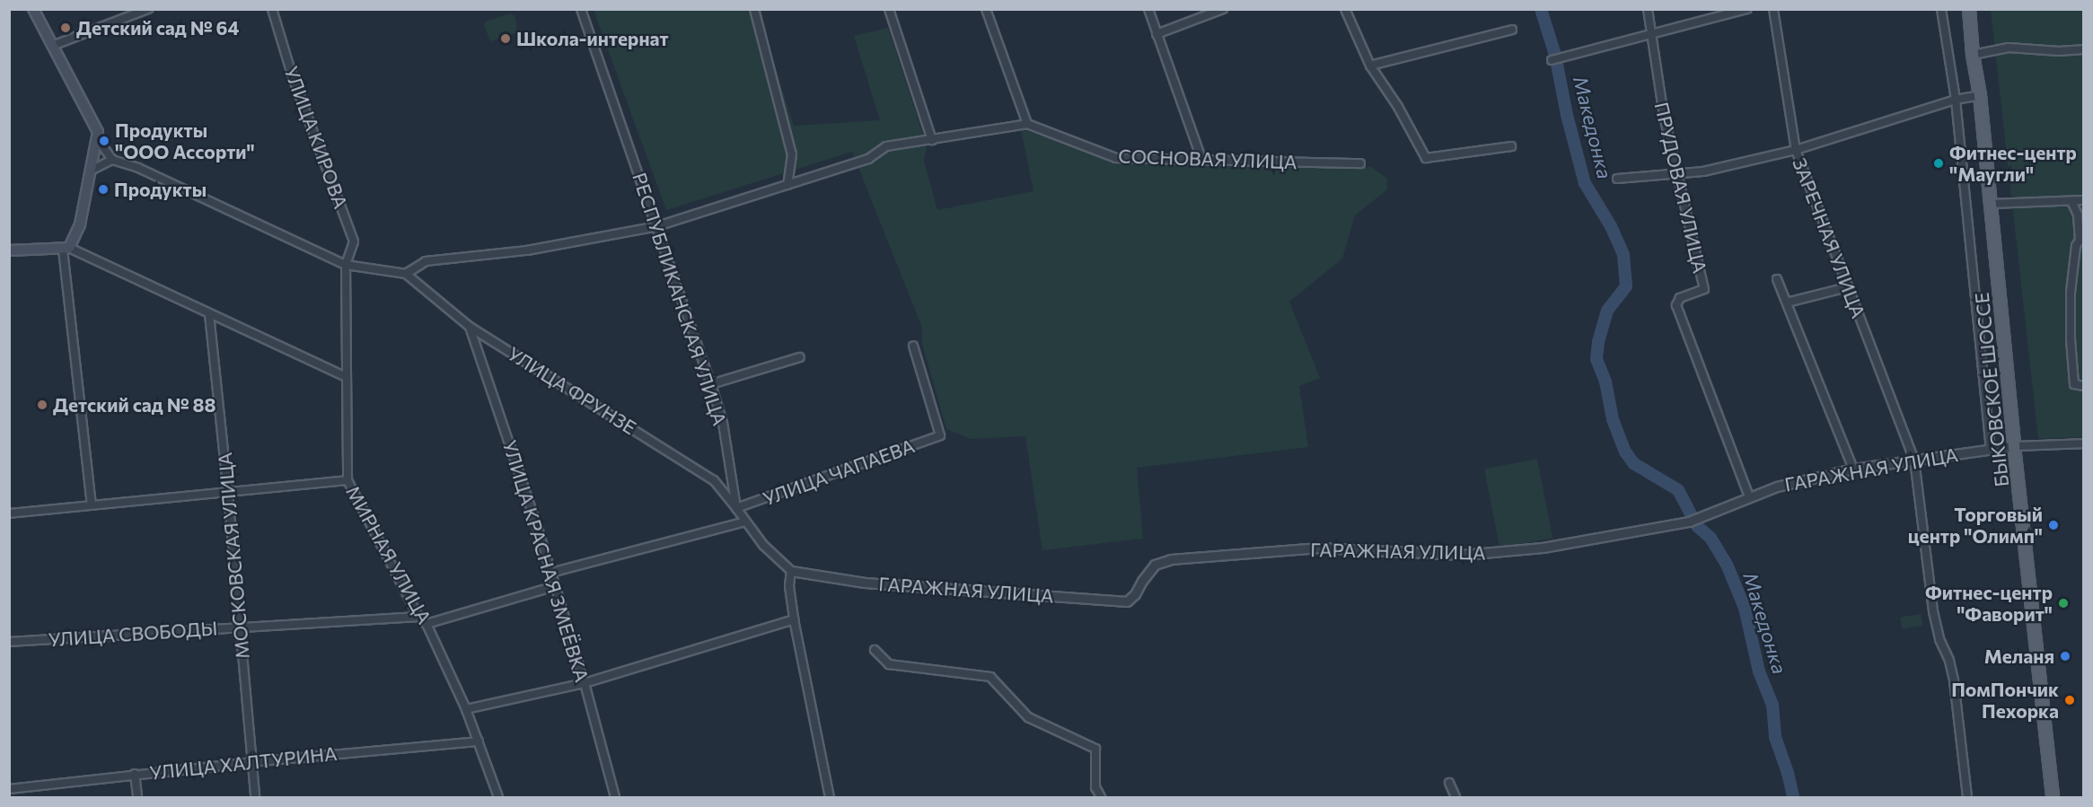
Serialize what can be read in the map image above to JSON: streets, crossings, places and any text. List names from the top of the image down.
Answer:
{
  "streets": {
    "main road": ["БЫКОВСКОЕ ШОССЕ"],
    "street": [
      "УЛИЦА КИРОВА",
      "СОСНОВАЯ УЛИЦА",
      "ПРУДОВАЯ УЛИЦА",
      "ЗАРЕЧНАЯ УЛИЦА",
      "РЕСПУБЛИКАНСКАЯ УЛИЦА",
      "УЛИЦА ФРУНЗЕ",
      "ГАРАЖНАЯ УЛИЦА",
      "УЛИЦА ЧАПАЕВА",
      "МИРНАЯ УЛИЦА",
      "МОСКОВСКАЯ УЛИЦА",
      "УЛИЦА КРАСНАЯ ЗМЕЁВКА",
      "УЛИЦА СВОБОДЫ",
      "УЛИЦА ХАЛТУРИНА"
    ]
  },
  "crossings": [
    ["УЛИЦА КИРОВА", "МИРНАЯ УЛИЦА"],
    ["ПРУДОВАЯ УЛИЦА", "ГАРАЖНАЯ УЛИЦА"],
    ["ЗАРЕЧНАЯ УЛИЦА", "ГАРАЖНАЯ УЛИЦА"],
    ["РЕСПУБЛИКАНСКАЯ УЛИЦА", "УЛИЦА ФРУНЗЕ"],
    ["РЕСПУБЛИКАНСКАЯ УЛИЦА", "ГАРАЖНАЯ УЛИЦА"],
    ["РЕСПУБЛИКАНСКАЯ УЛИЦА", "УЛИЦА ЧАПАЕВА"],
    ["БЫКОВСКОЕ ШОССЕ", "ГАРАЖНАЯ УЛИЦА"],
    ["УЛИЦА ФРУНЗЕ", "УЛИЦА ЧАПАЕВА"],
    ["УЛИЦА ФРУНЗЕ", "УЛИЦА КРАСНАЯ ЗМЕЁВКА"],
    ["УЛИЦА ЧАПАЕВА", "УЛИЦА КРАСНАЯ ЗМЕЁВКА"],
    ["МИРНАЯ УЛИЦА", "УЛИЦА СВОБОДЫ"],
    ["МИРНАЯ УЛИЦА", "УЛИЦА ХАЛТУРИНА"],
    ["МОСКОВСКАЯ УЛИЦА", "УЛИЦА СВОБОДЫ"],
    ["МОСКОВСКАЯ УЛИЦА", "УЛИЦА ХАЛТУРИНА"]
  ],
  "water": ["Македонка"],
  "places": [
    "Детский сад № 64",
    "Школа-интернат",
    "Продукты \"ООО Ассорти\"",
    "Фитнес-центр \"Маугли\"",
    "Продукты",
    "Детский сад № 88",
    "Торговый центр \"Олимп\"",
    "Фитнес-центр \"Фаворит\"",
    "Меланя",
    "ПомПончик Пехорка"
  ]
}
